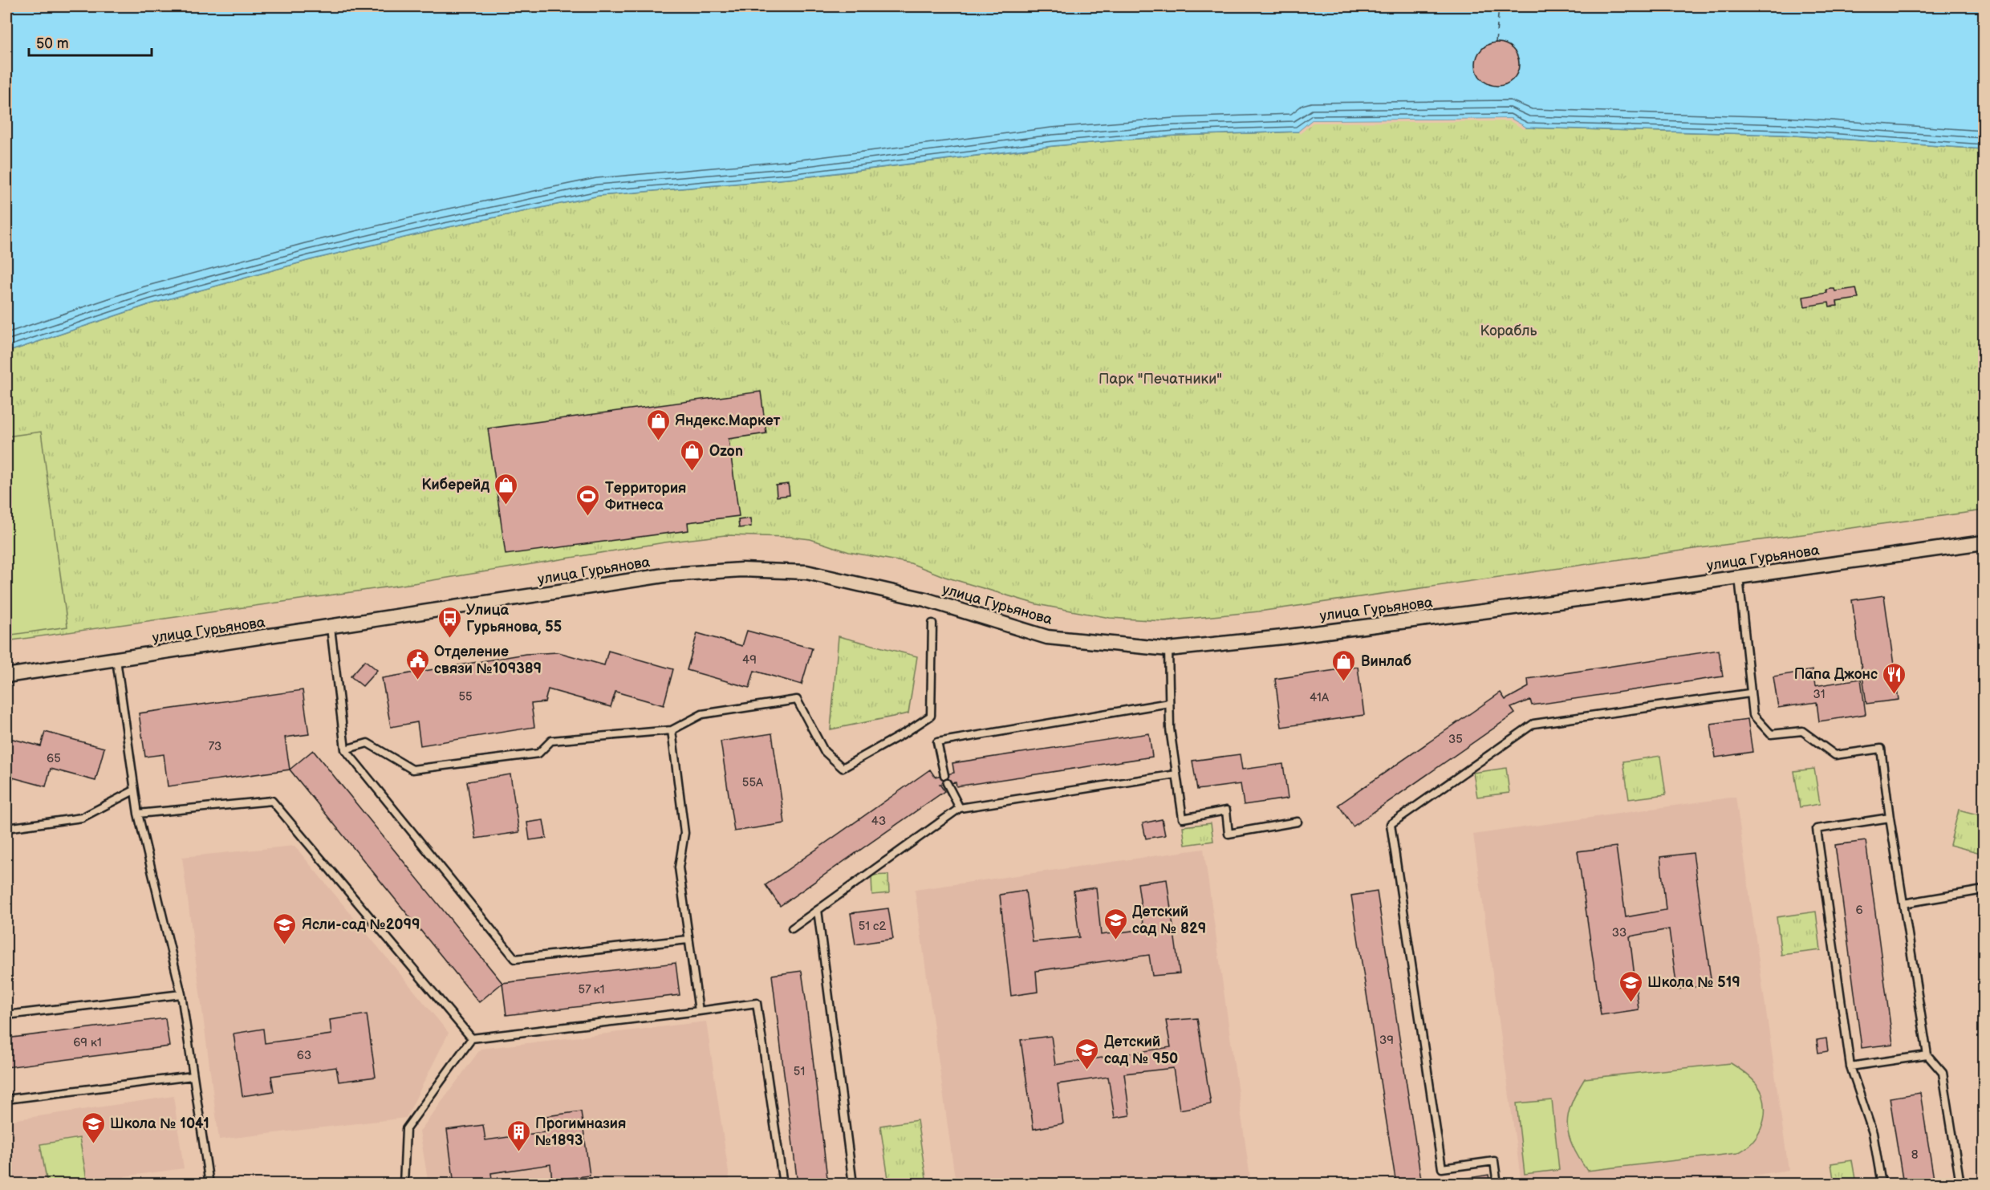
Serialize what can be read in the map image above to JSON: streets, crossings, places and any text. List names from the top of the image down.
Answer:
{
  "streets": {
    "street": ["улица Гурьянова"]
  },
  "parks": ["Корабль", "Парк \"Печатники\""],
  "places": {
    "shop": [
      "Яндекс.Маркет",
      "Ozon",
      "Киберейд",
      "Винлаб"
    ],
    "sports": ["Территория Фитнеса"],
    "bus stop": ["Улица Гурьянова, 55"],
    "public building": ["Отделение связи №109389"],
    "restaurant": ["Папа Джонс"],
    "school or university": [
      "Детский сад № 829",
      "Ясли-сад №2099",
      "Школа № 519",
      "Детский сад № 950",
      "Школа № 1041"
    ],
    "building": ["Прогимназия №1893"]
  },
  "house_numbers": [
    "49",
    "31",
    "55",
    "41А",
    "35",
    "73",
    "65",
    "55А",
    "43",
    "6",
    "51 с2",
    "33",
    "57 к1",
    "39",
    "69 к1",
    "63",
    "51",
    "8"
  ],
  "scale_bar": "50 m"
}
